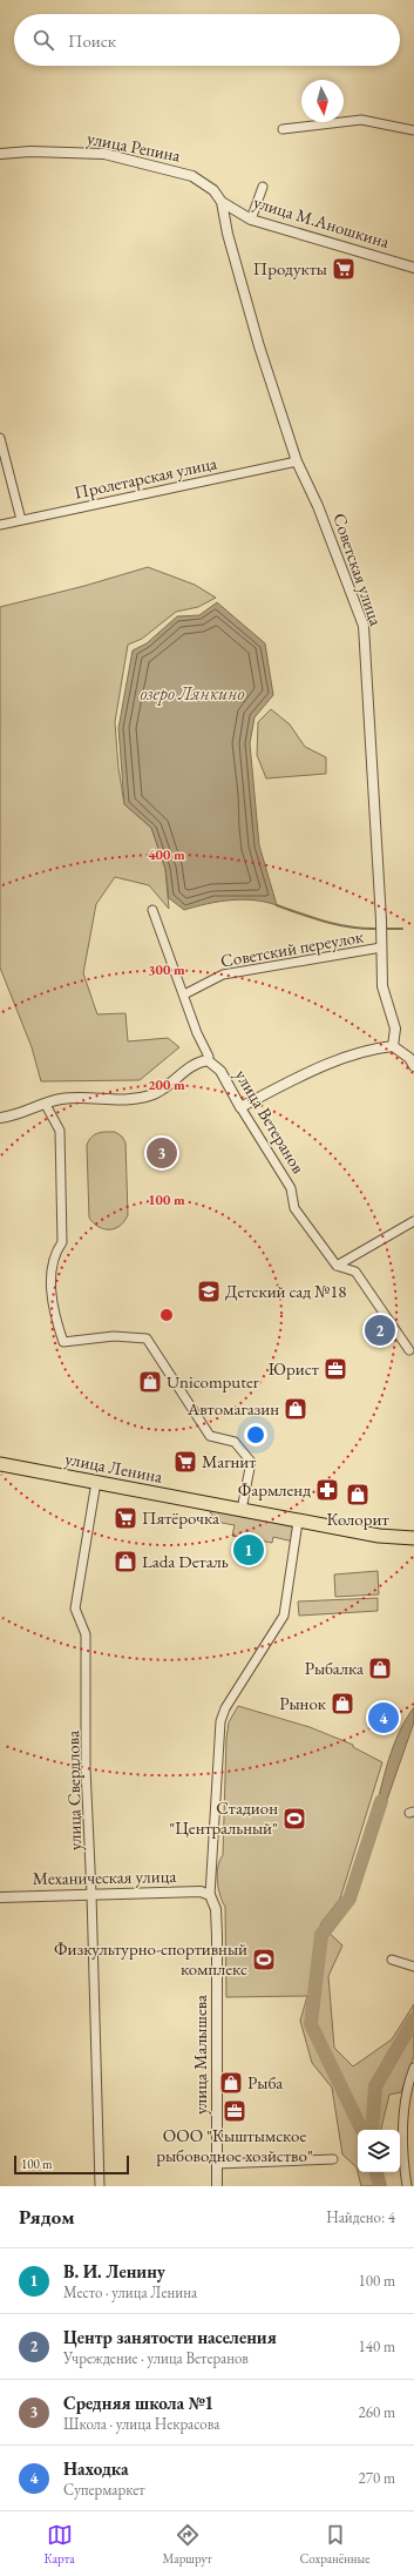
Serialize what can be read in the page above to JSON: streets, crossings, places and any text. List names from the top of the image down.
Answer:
{
  "streets": {
    "main road": ["улица Ленина"],
    "street": [
      "улица Репина",
      "улица М.Аношкина",
      "Пролетарская улица",
      "Советская улица",
      "Советский переулок",
      "улица Ветеранов",
      "улица Свердлова",
      "Механическая улица",
      "улица Малышева"
    ]
  },
  "crossings": [
    ["улица Репина", "улица М.Аношкина"],
    ["улица Репина", "Советская улица"],
    ["улица М.Аношкина", "Советская улица"],
    ["Пролетарская улица", "Советская улица"],
    ["Советская улица", "Советский переулок"],
    ["Советский переулок", "улица Ветеранов"],
    ["улица Ленина", "улица Свердлова"],
    ["улица Ленина", "улица Малышева"],
    ["улица Свердлова", "Механическая улица"],
    ["Механическая улица", "улица Малышева"]
  ],
  "water": ["озеро Лянкино"],
  "places": {
    "supermarket": ["Продукты", "Магнит", "Пятёрочка"],
    "school or university": ["Детский сад №18"],
    "office": ["Юрист", "ООО \"Кыштымское рыбоводное хозйство\""],
    "shop": [
      "Unicomputer",
      "Автомагазин",
      "Колорит",
      "Lada Dеталь",
      "Рыбалка",
      "Рынок",
      "Рыба"
    ],
    "pharmacy": ["Фармленд"],
    "sports": ["Стадион \"Центральный\"", "Физкультурно-спортивный комплекс"]
  },
  "scale_bar": "100 m",
  "north": "bottom",
  "page": {
    "search": "Поиск",
    "pins": [
      "3",
      "2",
      "1",
      "4"
    ],
    "scale": "100 m",
    "heading": ["Рядом", "Найдено: 4"],
    "list": [
      {
        "mark": "1",
        "name": "В. И. Ленину",
        "note": "Место · улица Ленина",
        "value": "100 m"
      },
      {
        "mark": "2",
        "name": "Центр занятости населения",
        "note": "Учреждение · улица Ветеранов",
        "value": "140 m"
      },
      {
        "mark": "3",
        "name": "Средняя школа №1",
        "note": "Школа · улица Некрасова",
        "value": "260 m"
      },
      {
        "mark": "4",
        "name": "Находка",
        "note": "Супермаркет",
        "value": "270 m"
      }
    ],
    "nav": ["Карта", "Маршрут", "Сохранённые"]
  },
  "rings": [
    "400 m",
    "300 m",
    "200 m",
    "100 m"
  ]
}
